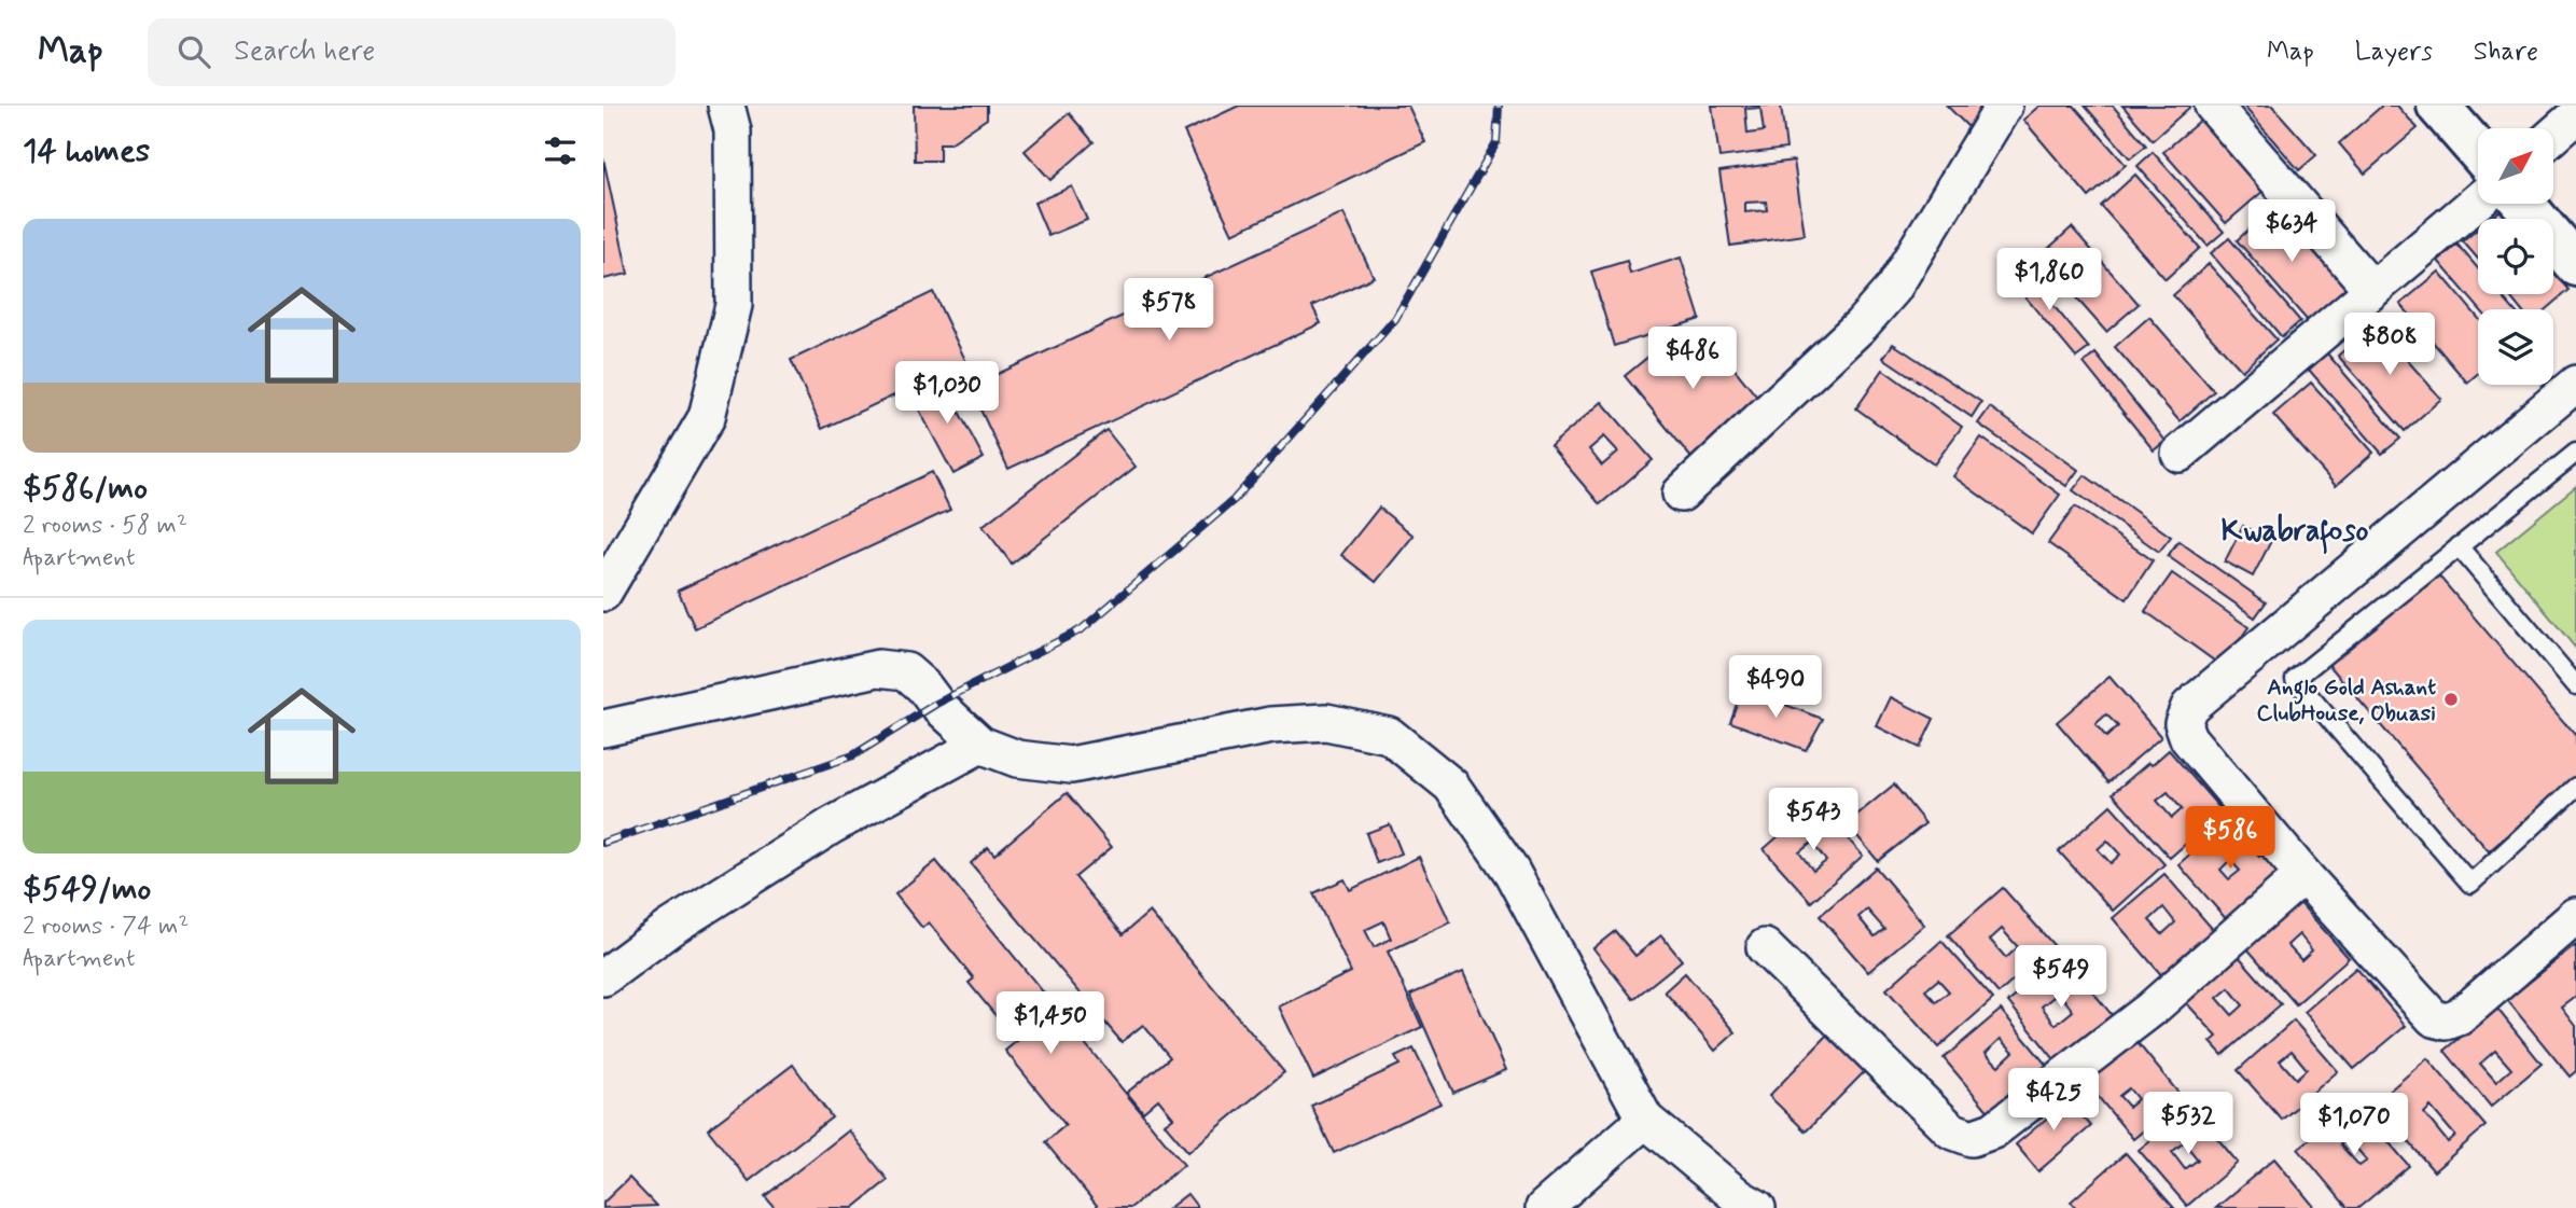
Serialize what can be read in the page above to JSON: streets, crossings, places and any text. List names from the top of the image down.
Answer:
{
  "districts": ["Kwabrafoso"],
  "places": ["Anglo Gold Ashant ClubHouse, Obuasi"],
  "north": "top right",
  "page": {
    "header": "Map",
    "search": "Search here",
    "nav": ["Map", "Layers", "Share"],
    "heading": "14 homes",
    "list": [
      {
        "name": "$586/mo",
        "note": "2 rooms · 58 m² · Apartment"
      },
      {
        "name": "$549/mo",
        "note": "2 rooms · 74 m² · Apartment"
      }
    ],
    "price": [
      "$634",
      "$1,860",
      "$578",
      "$808",
      "$486",
      "$1,030",
      "$490",
      "$543",
      "$586",
      "$549",
      "$1,450",
      "$425",
      "$532",
      "$1,070"
    ]
  }
}
